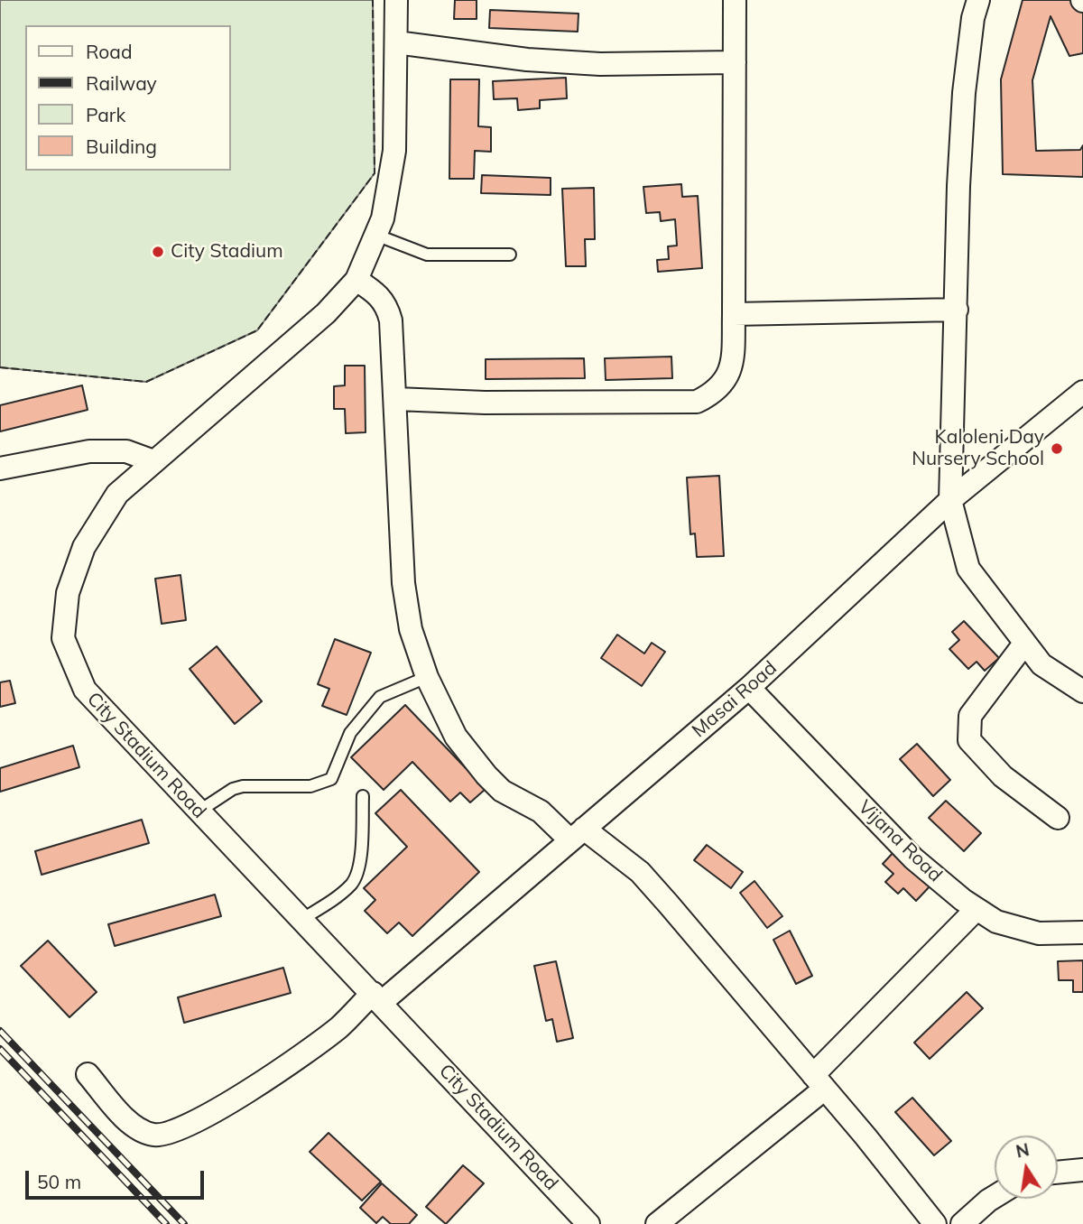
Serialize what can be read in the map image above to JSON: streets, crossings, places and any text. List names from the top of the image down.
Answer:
{
  "streets": {
    "street": ["Masai Road", "City Stadium Road", "Vijana Road"]
  },
  "crossings": [
    ["Masai Road", "City Stadium Road"],
    ["Masai Road", "Vijana Road"]
  ],
  "places": ["City Stadium", "Kaloleni Day Nursery School"],
  "legend": [
    "Road",
    "Railway",
    "Park",
    "Building"
  ],
  "scale_bar": "50 m",
  "north": "top"
}
